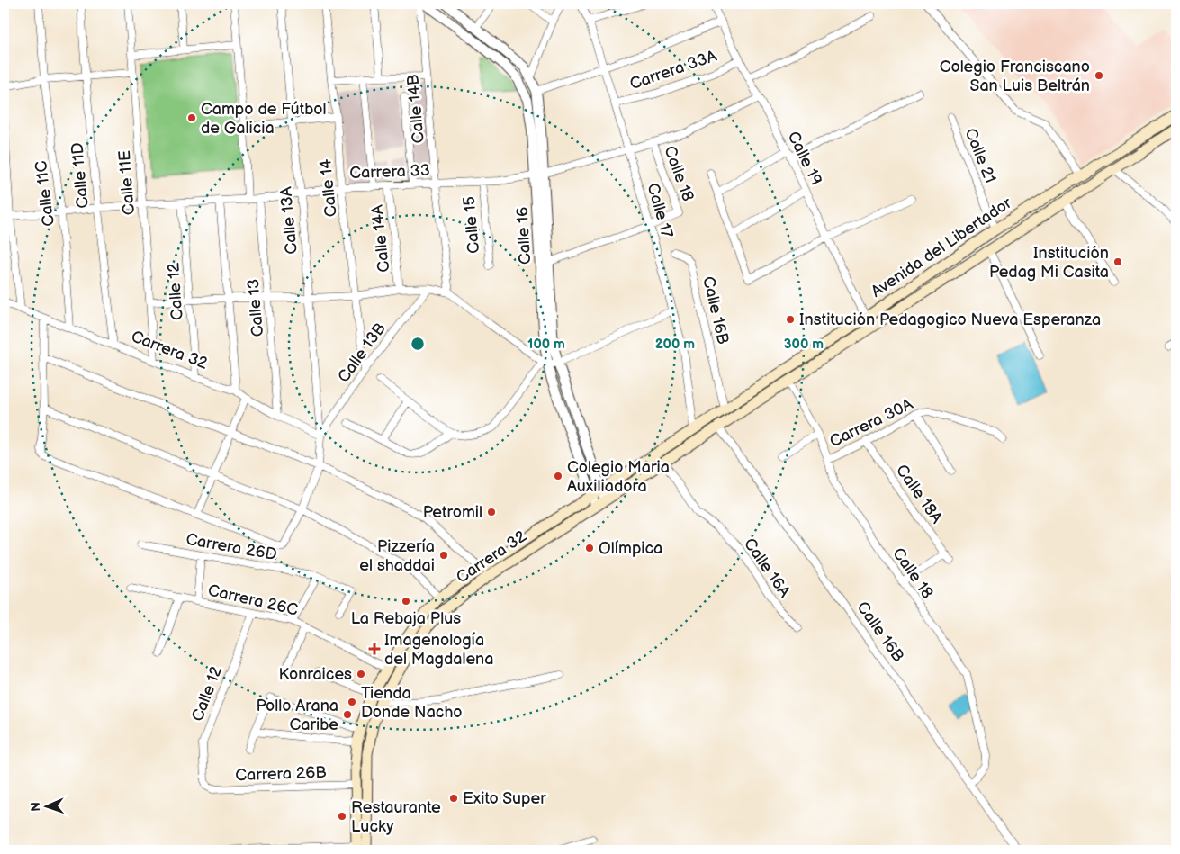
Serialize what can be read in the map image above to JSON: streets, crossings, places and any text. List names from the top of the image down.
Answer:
{
  "streets": {
    "main road": ["Avenida del Libertador", "Carrera 32"],
    "street": [
      "Carrera 33A",
      "Calle 14B",
      "Calle 21",
      "Calle 19",
      "Carrera 33",
      "Calle 18",
      "Calle 11D",
      "Calle 11E",
      "Calle 14",
      "Calle 11C",
      "Calle 17",
      "Calle 13A",
      "Calle 15",
      "Calle 16",
      "Calle 14A",
      "Calle 12",
      "Calle 13",
      "Calle 16B",
      "Calle 13B",
      "Carrera 30A",
      "Calle 18A",
      "Carrera 26D",
      "Calle 16A",
      "Carrera 26C",
      "Carrera 26B"
    ]
  },
  "crossings": [
    ["Carrera 33A", "Calle 19"],
    ["Carrera 33A", "Calle 17"],
    ["Calle 14B", "Carrera 33"],
    ["Calle 21", "Avenida del Libertador"],
    ["Calle 19", "Carrera 33"],
    ["Calle 19", "Avenida del Libertador"],
    ["Carrera 33", "Calle 18"],
    ["Carrera 33", "Calle 11D"],
    ["Carrera 33", "Calle 11E"],
    ["Carrera 33", "Calle 14"],
    ["Carrera 33", "Calle 11C"],
    ["Carrera 33", "Calle 17"],
    ["Carrera 33", "Calle 13A"],
    ["Carrera 33", "Calle 15"],
    ["Carrera 33", "Calle 16"],
    ["Carrera 33", "Calle 14A"],
    ["Carrera 33", "Calle 12"],
    ["Carrera 33", "Calle 13"],
    ["Calle 18", "Calle 17"],
    ["Calle 18", "Avenida del Libertador"],
    ["Calle 18", "Calle 16B"],
    ["Calle 18", "Carrera 30A"],
    ["Calle 11D", "Carrera 32"],
    ["Calle 11E", "Carrera 32"],
    ["Calle 14", "Calle 13B"],
    ["Calle 11C", "Carrera 32"],
    ["Calle 17", "Avenida del Libertador"],
    ["Calle 13A", "Carrera 32"],
    ["Calle 13A", "Calle 13B"],
    ["Calle 16", "Avenida del Libertador"],
    ["Calle 16", "Carrera 32"],
    ["Avenida del Libertador", "Calle 16B"],
    ["Avenida del Libertador", "Carrera 32"],
    ["Avenida del Libertador", "Calle 16A"],
    ["Avenida del Libertador", "Carrera 26C"],
    ["Avenida del Libertador", "Carrera 26B"],
    ["Calle 12", "Carrera 32"],
    ["Calle 12", "Carrera 26C"],
    ["Calle 12", "Carrera 26B"],
    ["Calle 13", "Carrera 32"],
    ["Carrera 32", "Calle 13B"],
    ["Carrera 30A", "Calle 18A"]
  ],
  "places": {
    "other": [
      "Colegio Franciscano San Luis Beltrán",
      "Campo de Fútbol de Galicia",
      "Institución Pedag Mi Casita",
      "Institución Pedagogico Nueva Esperanza",
      "Colegio Maria Auxiliadora",
      "Petromil",
      "Olímpica",
      "Pizzería el shaddai",
      "La Rebaja Plus",
      "Konraices",
      "Tienda Donde Nacho",
      "Pollo Arana Caribe",
      "Exito Super",
      "Restaurante Lucky"
    ],
    "health": ["Imagenología del Magdalena"]
  },
  "north": "left",
  "rings": ["100 m", "200 m", "300 m"]
}
